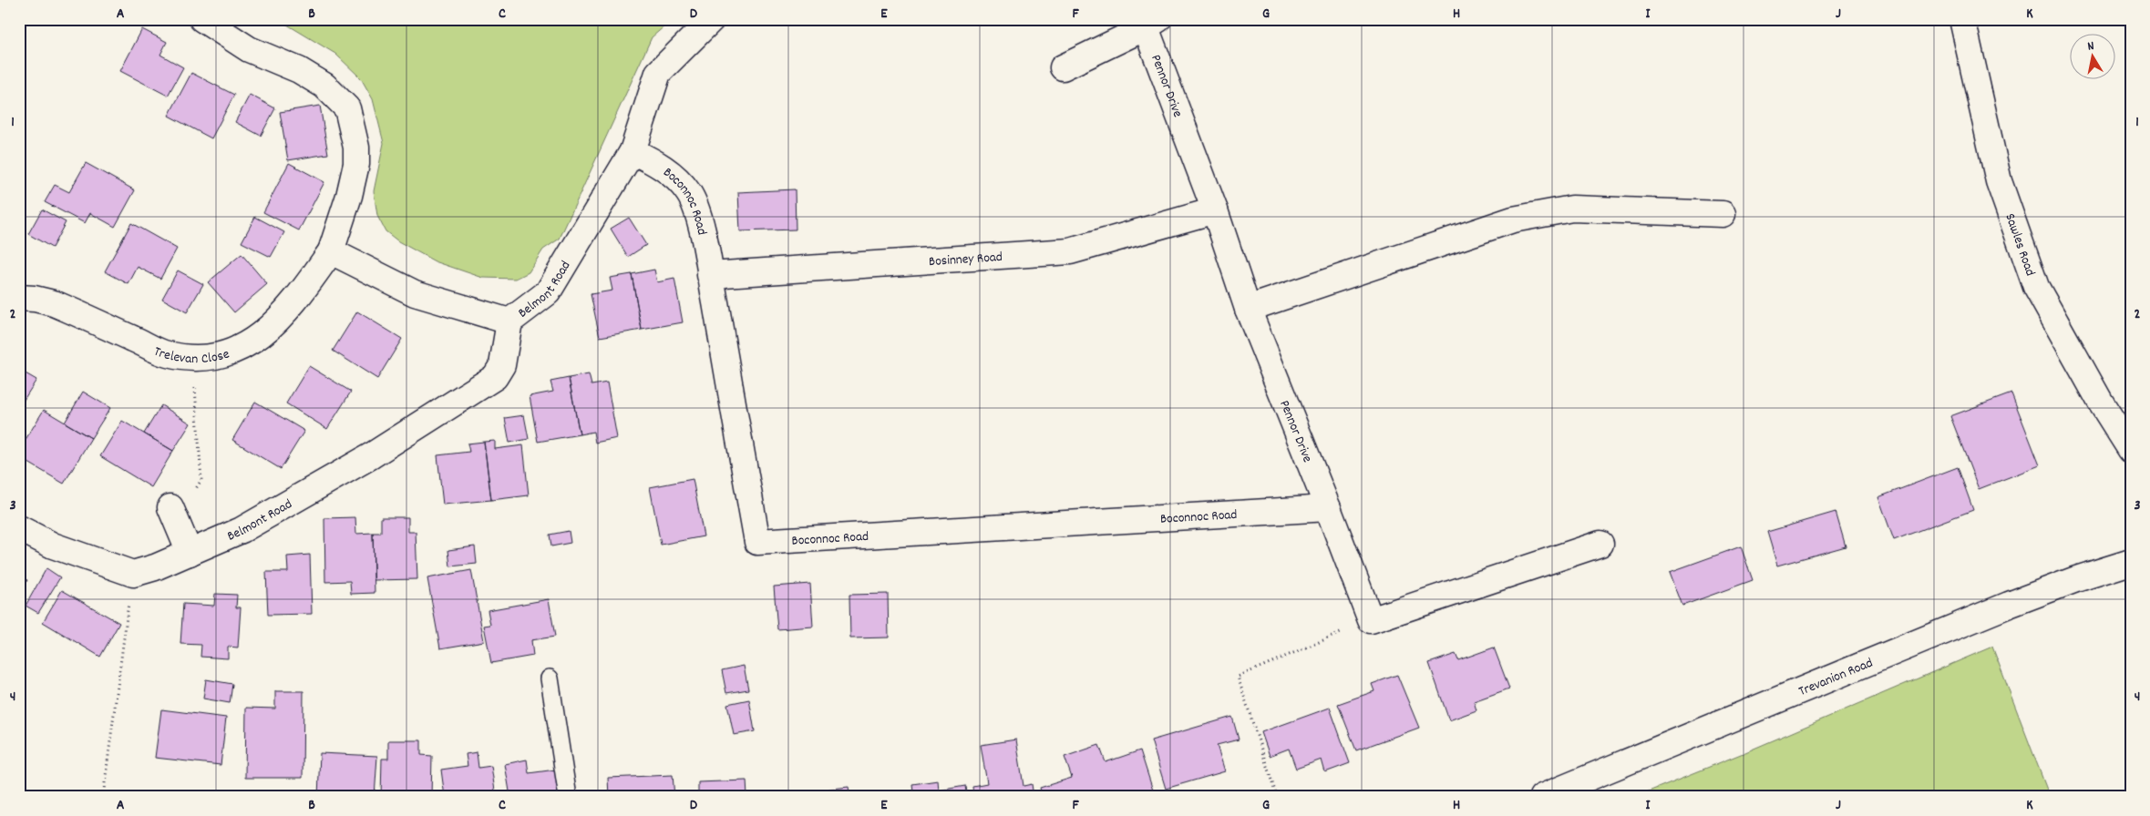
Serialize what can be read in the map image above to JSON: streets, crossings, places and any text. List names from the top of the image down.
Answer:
{
  "streets": {
    "main road": [
      "Pennor Drive",
      "Boconnoc Road",
      "Sawles Road",
      "Bosinney Road",
      "Belmont Road",
      "Trelevan Close",
      "Trevanion Road"
    ]
  },
  "crossings": [
    ["Pennor Drive", "Boconnoc Road"],
    ["Pennor Drive", "Bosinney Road"],
    ["Boconnoc Road", "Bosinney Road"],
    ["Boconnoc Road", "Belmont Road"]
  ],
  "north": "top",
  "grid": {
    "columns": [
      "A",
      "B",
      "C",
      "D",
      "E",
      "F",
      "G",
      "H",
      "I",
      "J",
      "K"
    ],
    "rows": [
      "1",
      "2",
      "3",
      "4"
    ]
  }
}
